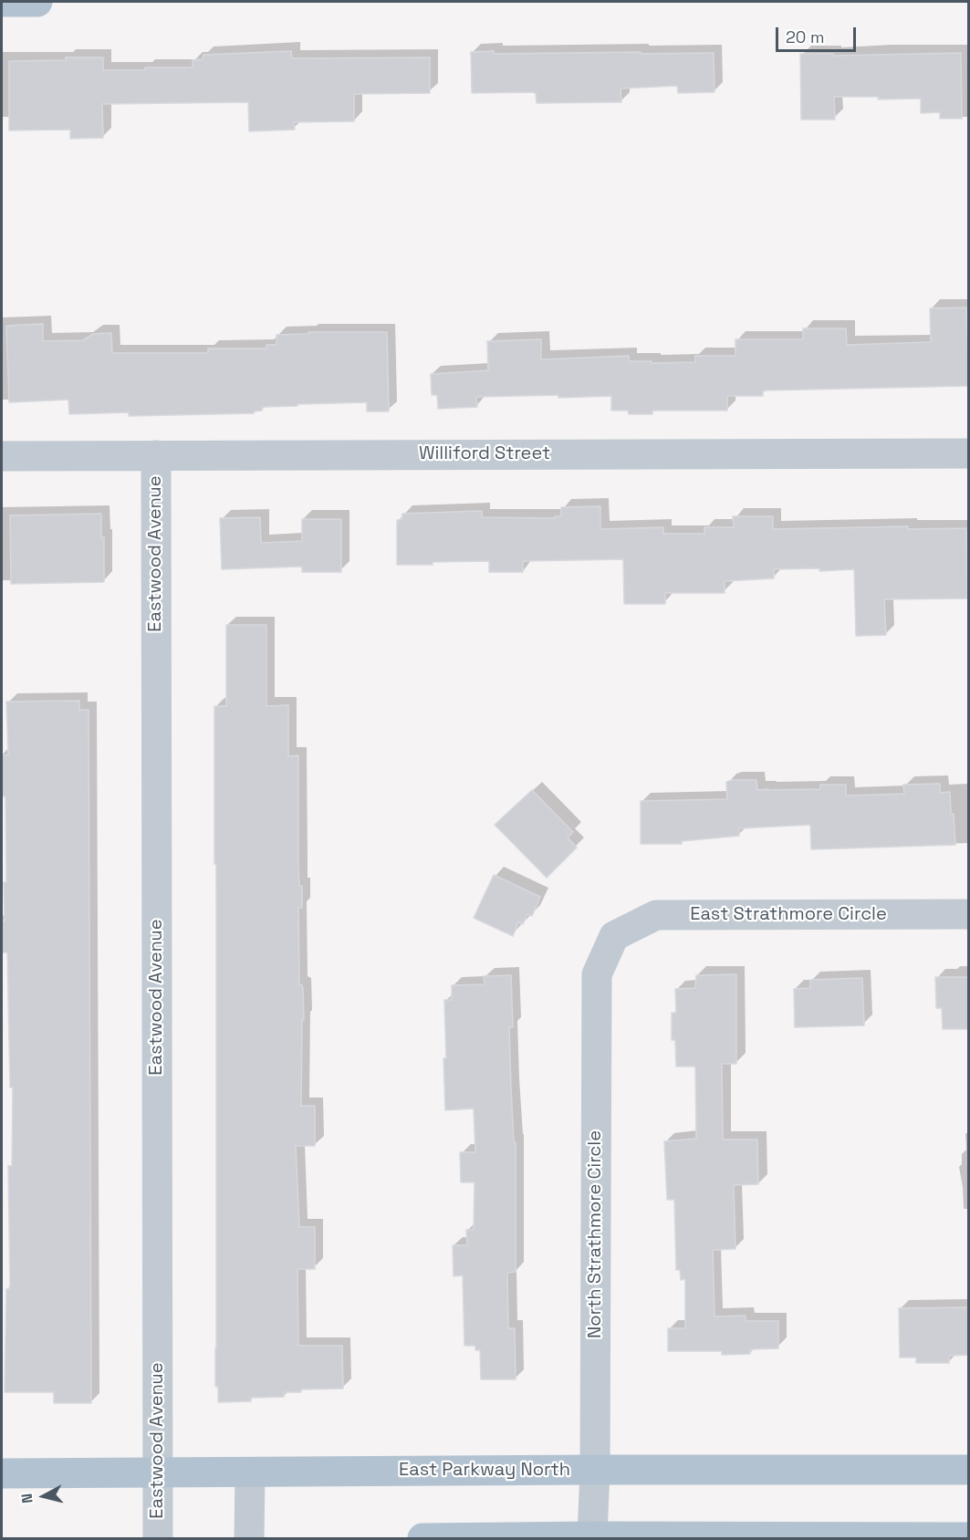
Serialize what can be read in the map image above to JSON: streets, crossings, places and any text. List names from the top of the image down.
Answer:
{
  "streets": {
    "main road": ["East Parkway North"],
    "street": [
      "Williford Street",
      "Eastwood Avenue",
      "East Strathmore Circle",
      "North Strathmore Circle"
    ]
  },
  "crossings": [
    ["Williford Street", "Eastwood Avenue"],
    ["Eastwood Avenue", "East Parkway North"],
    ["East Strathmore Circle", "North Strathmore Circle"],
    ["North Strathmore Circle", "East Parkway North"]
  ],
  "scale_bar": "20 m",
  "north": "left"
}
